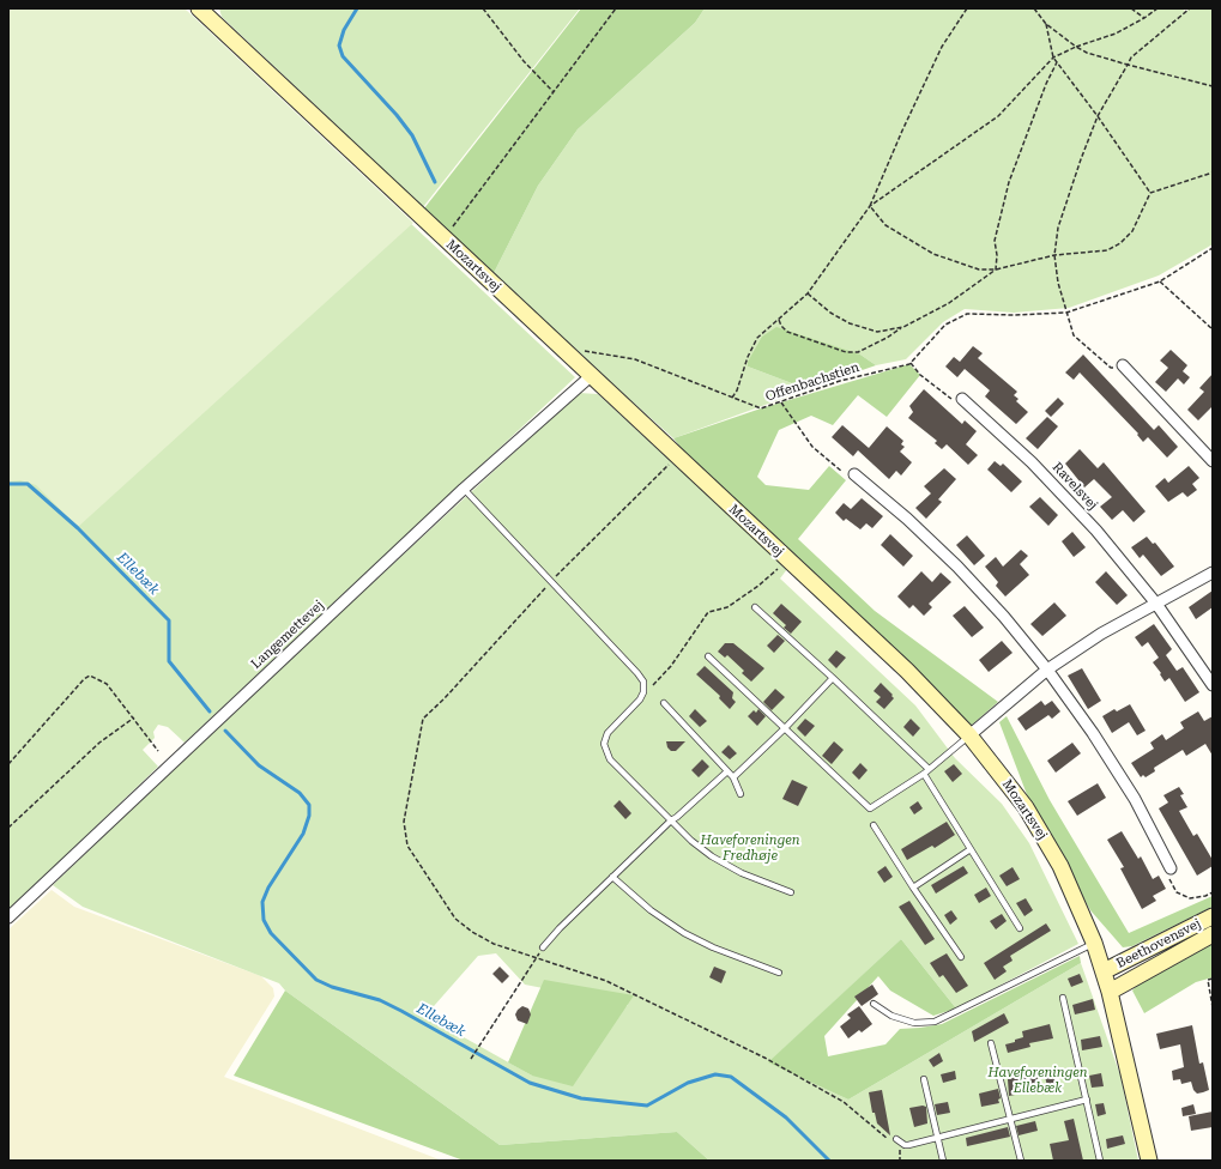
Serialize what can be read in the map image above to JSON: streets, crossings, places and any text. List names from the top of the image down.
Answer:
{
  "streets": {
    "street": [
      "Mozartsvej",
      "Ravelsvej",
      "Langemettevej",
      "Beethovensvej"
    ],
    "path": ["Offenbachstien"]
  },
  "crossings": [
    ["Mozartsvej", "Langemettevej"],
    ["Mozartsvej", "Beethovensvej"]
  ],
  "water": ["Ellebæk"],
  "parks": ["Haveforeningen Fredhøje", "Haveforeningen Ellebæk"]
}
